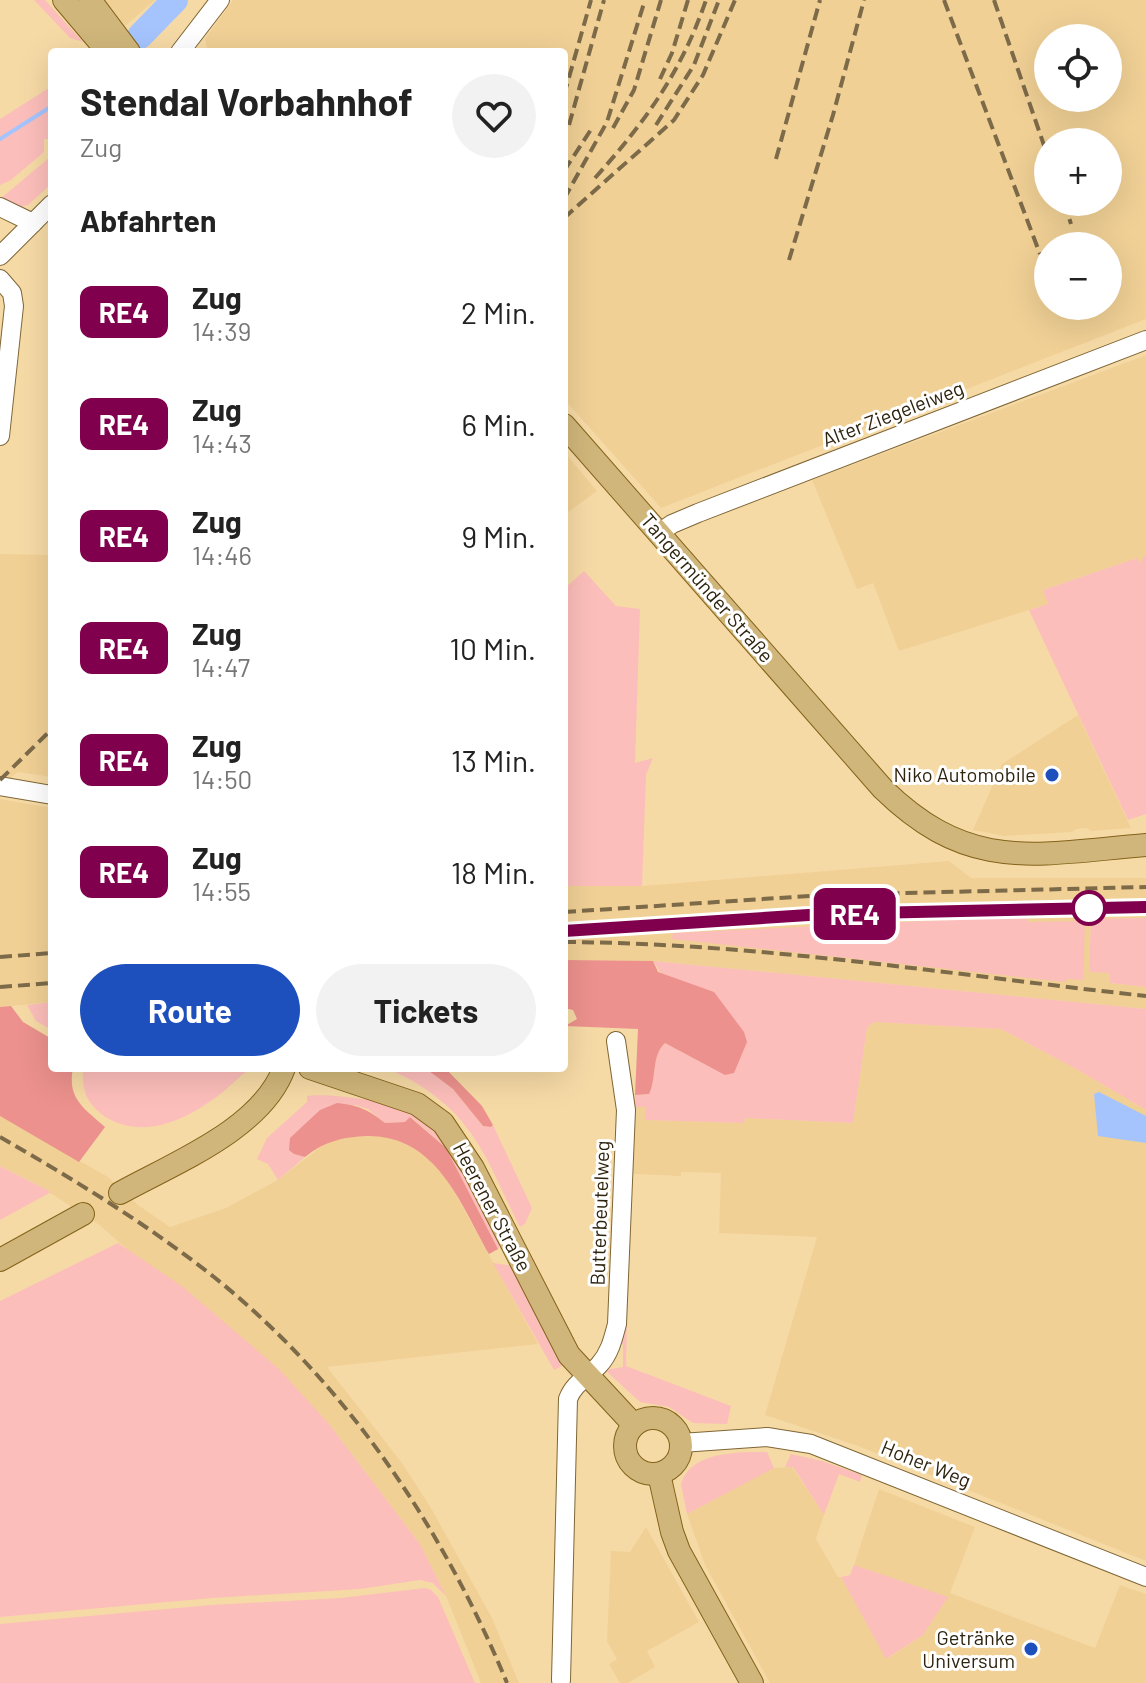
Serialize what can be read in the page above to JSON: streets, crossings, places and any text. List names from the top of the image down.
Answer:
{
  "streets": {
    "main road": ["Tangermünder Straße", "Heerener Straße"],
    "street": ["Alter Ziegeleiweg", "Butterbeutelweg", "Hoher Weg"]
  },
  "crossings": [
    ["Alter Ziegeleiweg", "Tangermünder Straße"],
    ["Heerener Straße", "Butterbeutelweg"],
    ["Heerener Straße", "Hoher Weg"]
  ],
  "places": ["Niko Automobile", "Getränke Universum"],
  "page": {
    "on_map": "RE4",
    "map_buttons": ["+", "−"],
    "heading": [
      ["Stendal Vorbahnhof", "Zug"],
      "Abfahrten"
    ],
    "list": [
      {
        "mark": "RE4",
        "name": "Zug",
        "note": "14:39",
        "value": "2 Min."
      },
      {
        "mark": "RE4",
        "name": "Zug",
        "note": "14:43",
        "value": "6 Min."
      },
      {
        "mark": "RE4",
        "name": "Zug",
        "note": "14:46",
        "value": "9 Min."
      },
      {
        "mark": "RE4",
        "name": "Zug",
        "note": "14:47",
        "value": "10 Min."
      },
      {
        "mark": "RE4",
        "name": "Zug",
        "note": "14:50",
        "value": "13 Min."
      },
      {
        "mark": "RE4",
        "name": "Zug",
        "note": "14:55",
        "value": "18 Min."
      }
    ],
    "buttons": ["Route", "Tickets"]
  }
}
